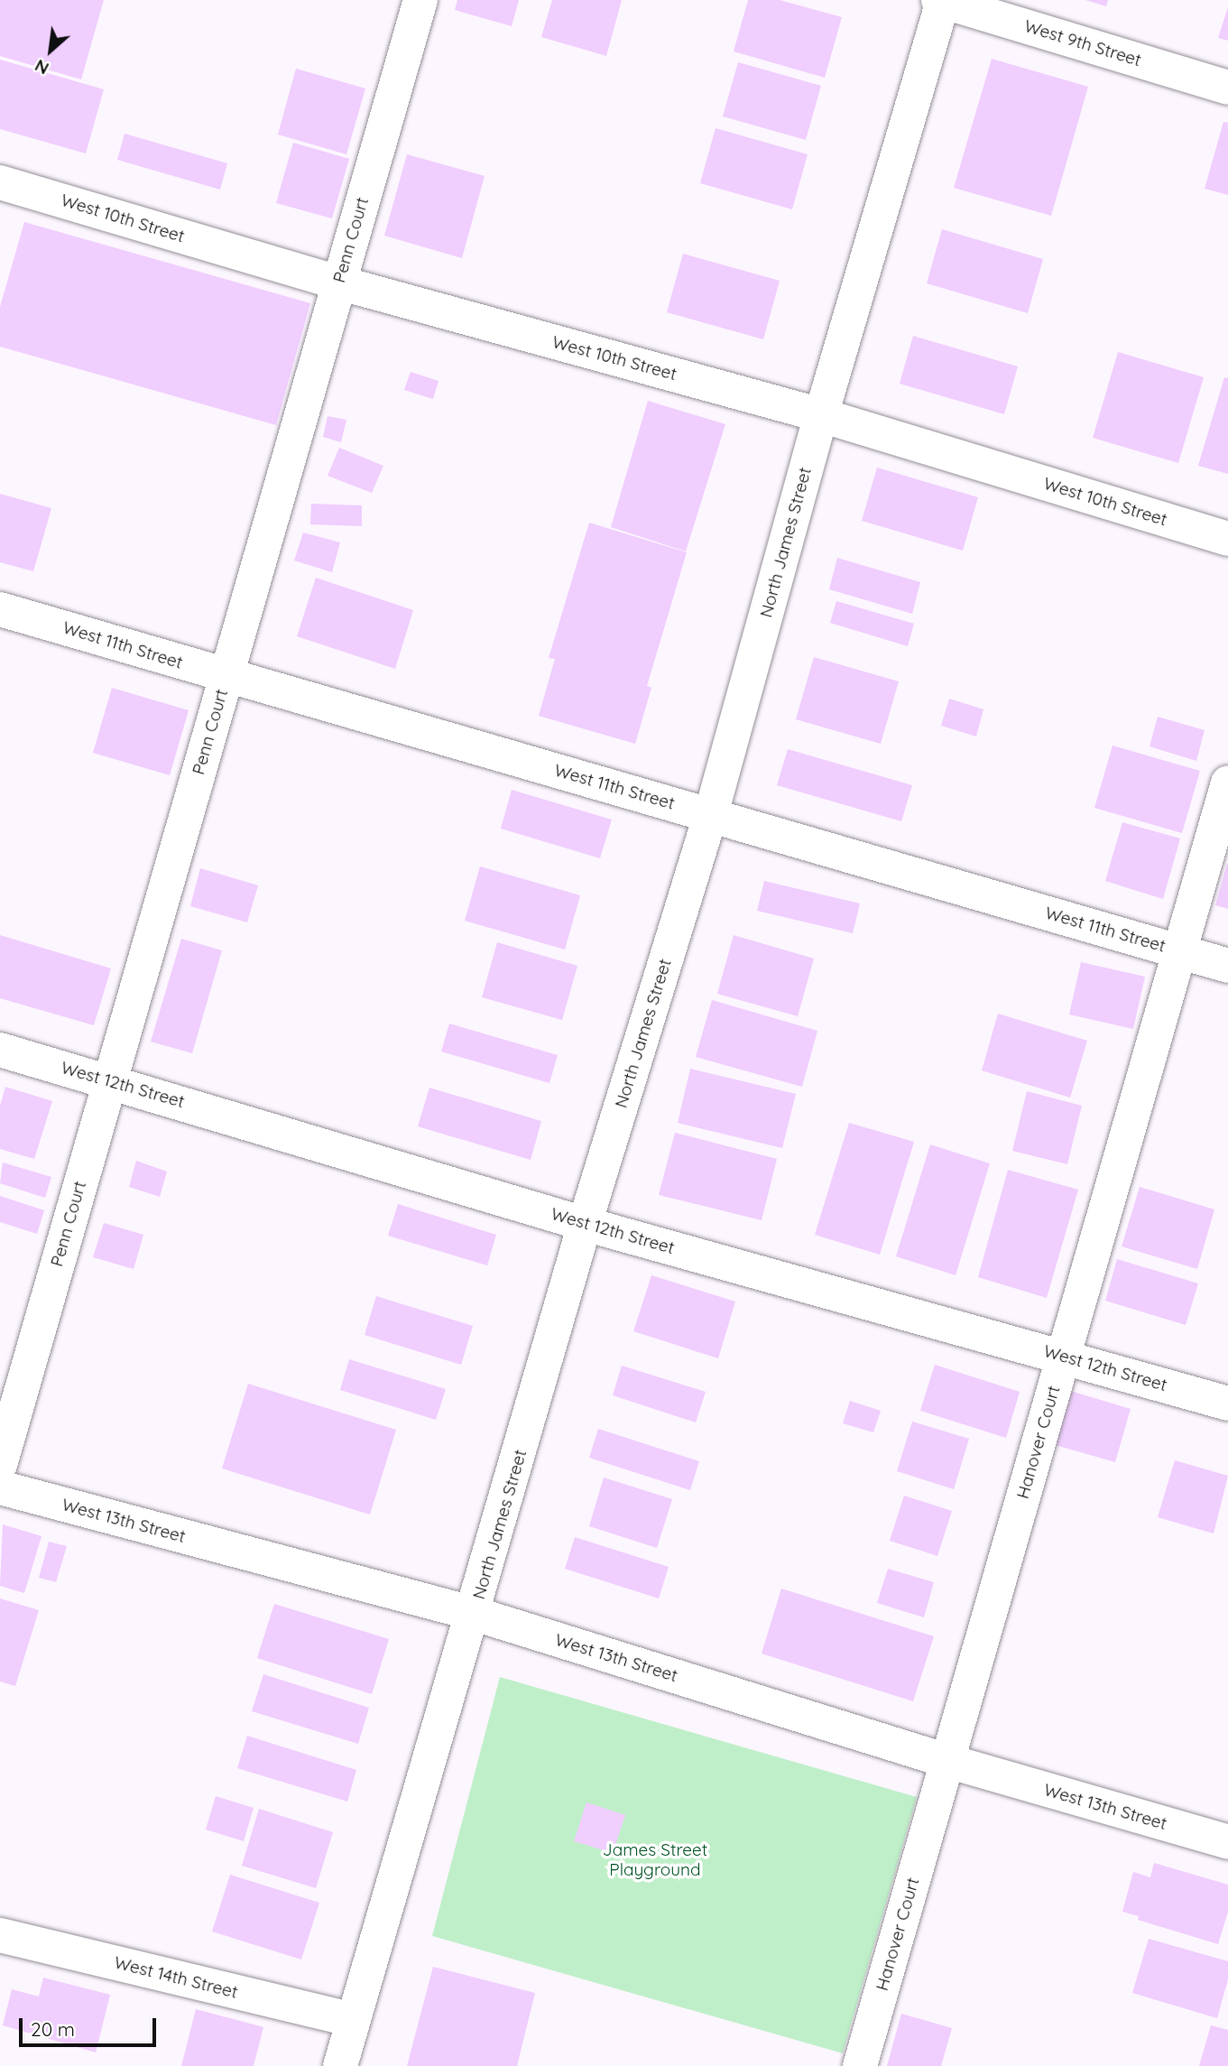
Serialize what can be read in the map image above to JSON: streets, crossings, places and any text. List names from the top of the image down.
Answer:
{
  "streets": {
    "street": [
      "West 9th Street",
      "West 10th Street",
      "Penn Court",
      "North James Street",
      "West 11th Street",
      "West 12th Street",
      "Hanover Court",
      "West 13th Street",
      "West 14th Street"
    ]
  },
  "crossings": [
    ["West 9th Street", "North James Street"],
    ["West 10th Street", "Penn Court"],
    ["West 10th Street", "North James Street"],
    ["Penn Court", "West 11th Street"],
    ["Penn Court", "West 12th Street"],
    ["North James Street", "West 11th Street"],
    ["North James Street", "West 12th Street"],
    ["North James Street", "West 13th Street"],
    ["North James Street", "West 14th Street"],
    ["West 11th Street", "Hanover Court"],
    ["West 12th Street", "Hanover Court"],
    ["Hanover Court", "West 13th Street"]
  ],
  "parks": ["James Street Playground"],
  "scale_bar": "20 m",
  "north": "bottom left"
}
